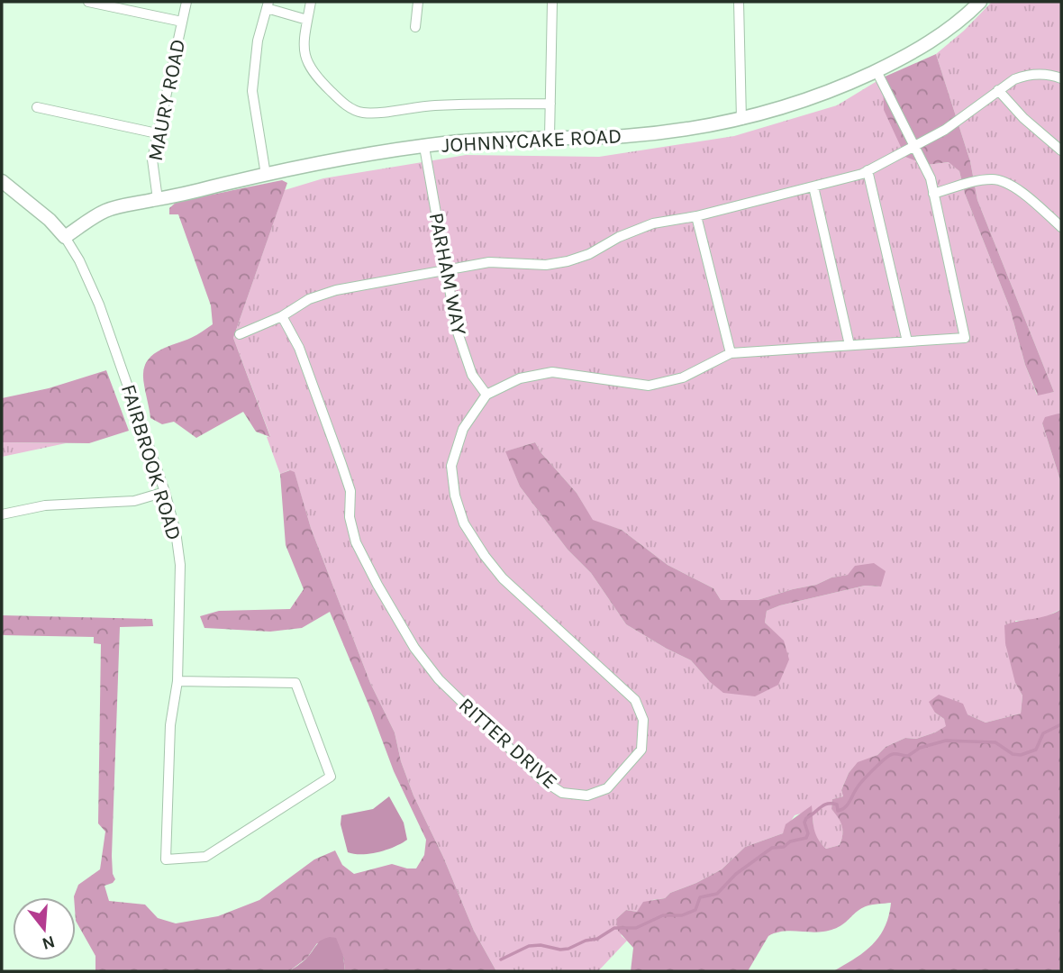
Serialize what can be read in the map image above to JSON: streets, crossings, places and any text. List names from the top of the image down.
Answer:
{
  "streets": {
    "street": [
      "MAURY ROAD",
      "JOHNNYCAKE ROAD",
      "PARHAM WAY",
      "FAIRBROOK ROAD",
      "RITTER DRIVE"
    ]
  },
  "crossings": [
    ["MAURY ROAD", "JOHNNYCAKE ROAD"],
    ["JOHNNYCAKE ROAD", "PARHAM WAY"],
    ["JOHNNYCAKE ROAD", "FAIRBROOK ROAD"],
    ["PARHAM WAY", "RITTER DRIVE"]
  ],
  "north": "bottom"
}
